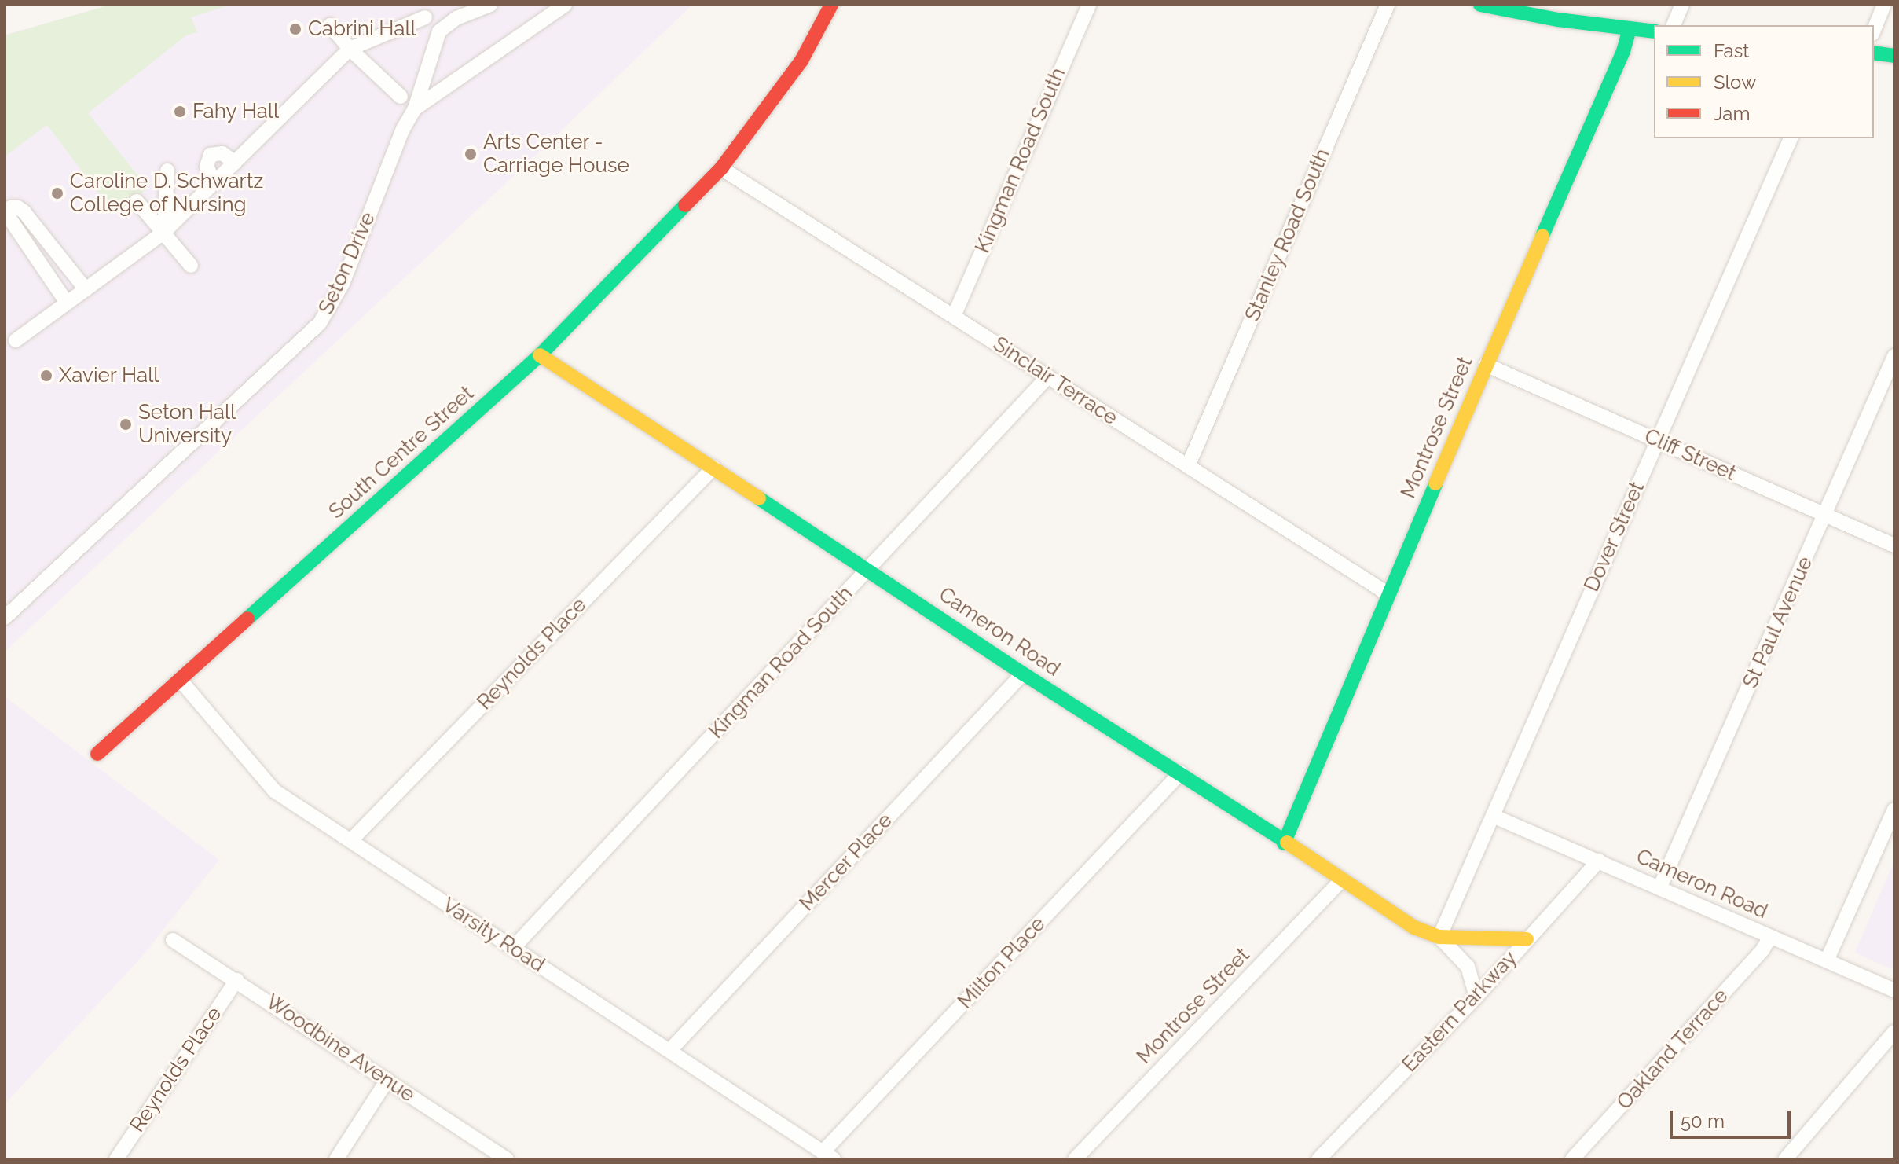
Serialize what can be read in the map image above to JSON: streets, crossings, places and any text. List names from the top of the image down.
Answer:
{
  "streets": {
    "street": [
      "Kingman Road South",
      "Stanley Road South",
      "Seton Drive",
      "Sinclair Terrace",
      "Montrose Street",
      "South Centre Street",
      "Cliff Street",
      "Dover Street",
      "St Paul Avenue",
      "Cameron Road",
      "Reynolds Place",
      "Mercer Place",
      "Varsity Road",
      "Milton Place",
      "Eastern Parkway",
      "Woodbine Avenue",
      "Oakland Terrace"
    ]
  },
  "crossings": [
    ["Kingman Road South", "Sinclair Terrace"],
    ["Kingman Road South", "Cameron Road"],
    ["Kingman Road South", "Varsity Road"],
    ["Stanley Road South", "Sinclair Terrace"],
    ["Sinclair Terrace", "Montrose Street"],
    ["Sinclair Terrace", "South Centre Street"],
    ["Montrose Street", "Cliff Street"],
    ["Montrose Street", "Cameron Road"],
    ["South Centre Street", "Cameron Road"],
    ["South Centre Street", "Varsity Road"],
    ["Cliff Street", "Dover Street"],
    ["Cliff Street", "St Paul Avenue"],
    ["Dover Street", "Cameron Road"],
    ["St Paul Avenue", "Cameron Road"],
    ["Cameron Road", "Reynolds Place"],
    ["Cameron Road", "Mercer Place"],
    ["Cameron Road", "Milton Place"],
    ["Cameron Road", "Eastern Parkway"],
    ["Cameron Road", "Oakland Terrace"],
    ["Reynolds Place", "Varsity Road"],
    ["Reynolds Place", "Woodbine Avenue"],
    ["Mercer Place", "Varsity Road"],
    ["Varsity Road", "Milton Place"]
  ],
  "places": [
    "Cabrini Hall",
    "Fahy Hall",
    "Arts Center - Carriage House",
    "Caroline D. Schwartz College of Nursing",
    "Xavier Hall",
    "Seton Hall University"
  ],
  "legend": ["Fast", "Slow", "Jam"],
  "scale_bar": "50 m"
}
